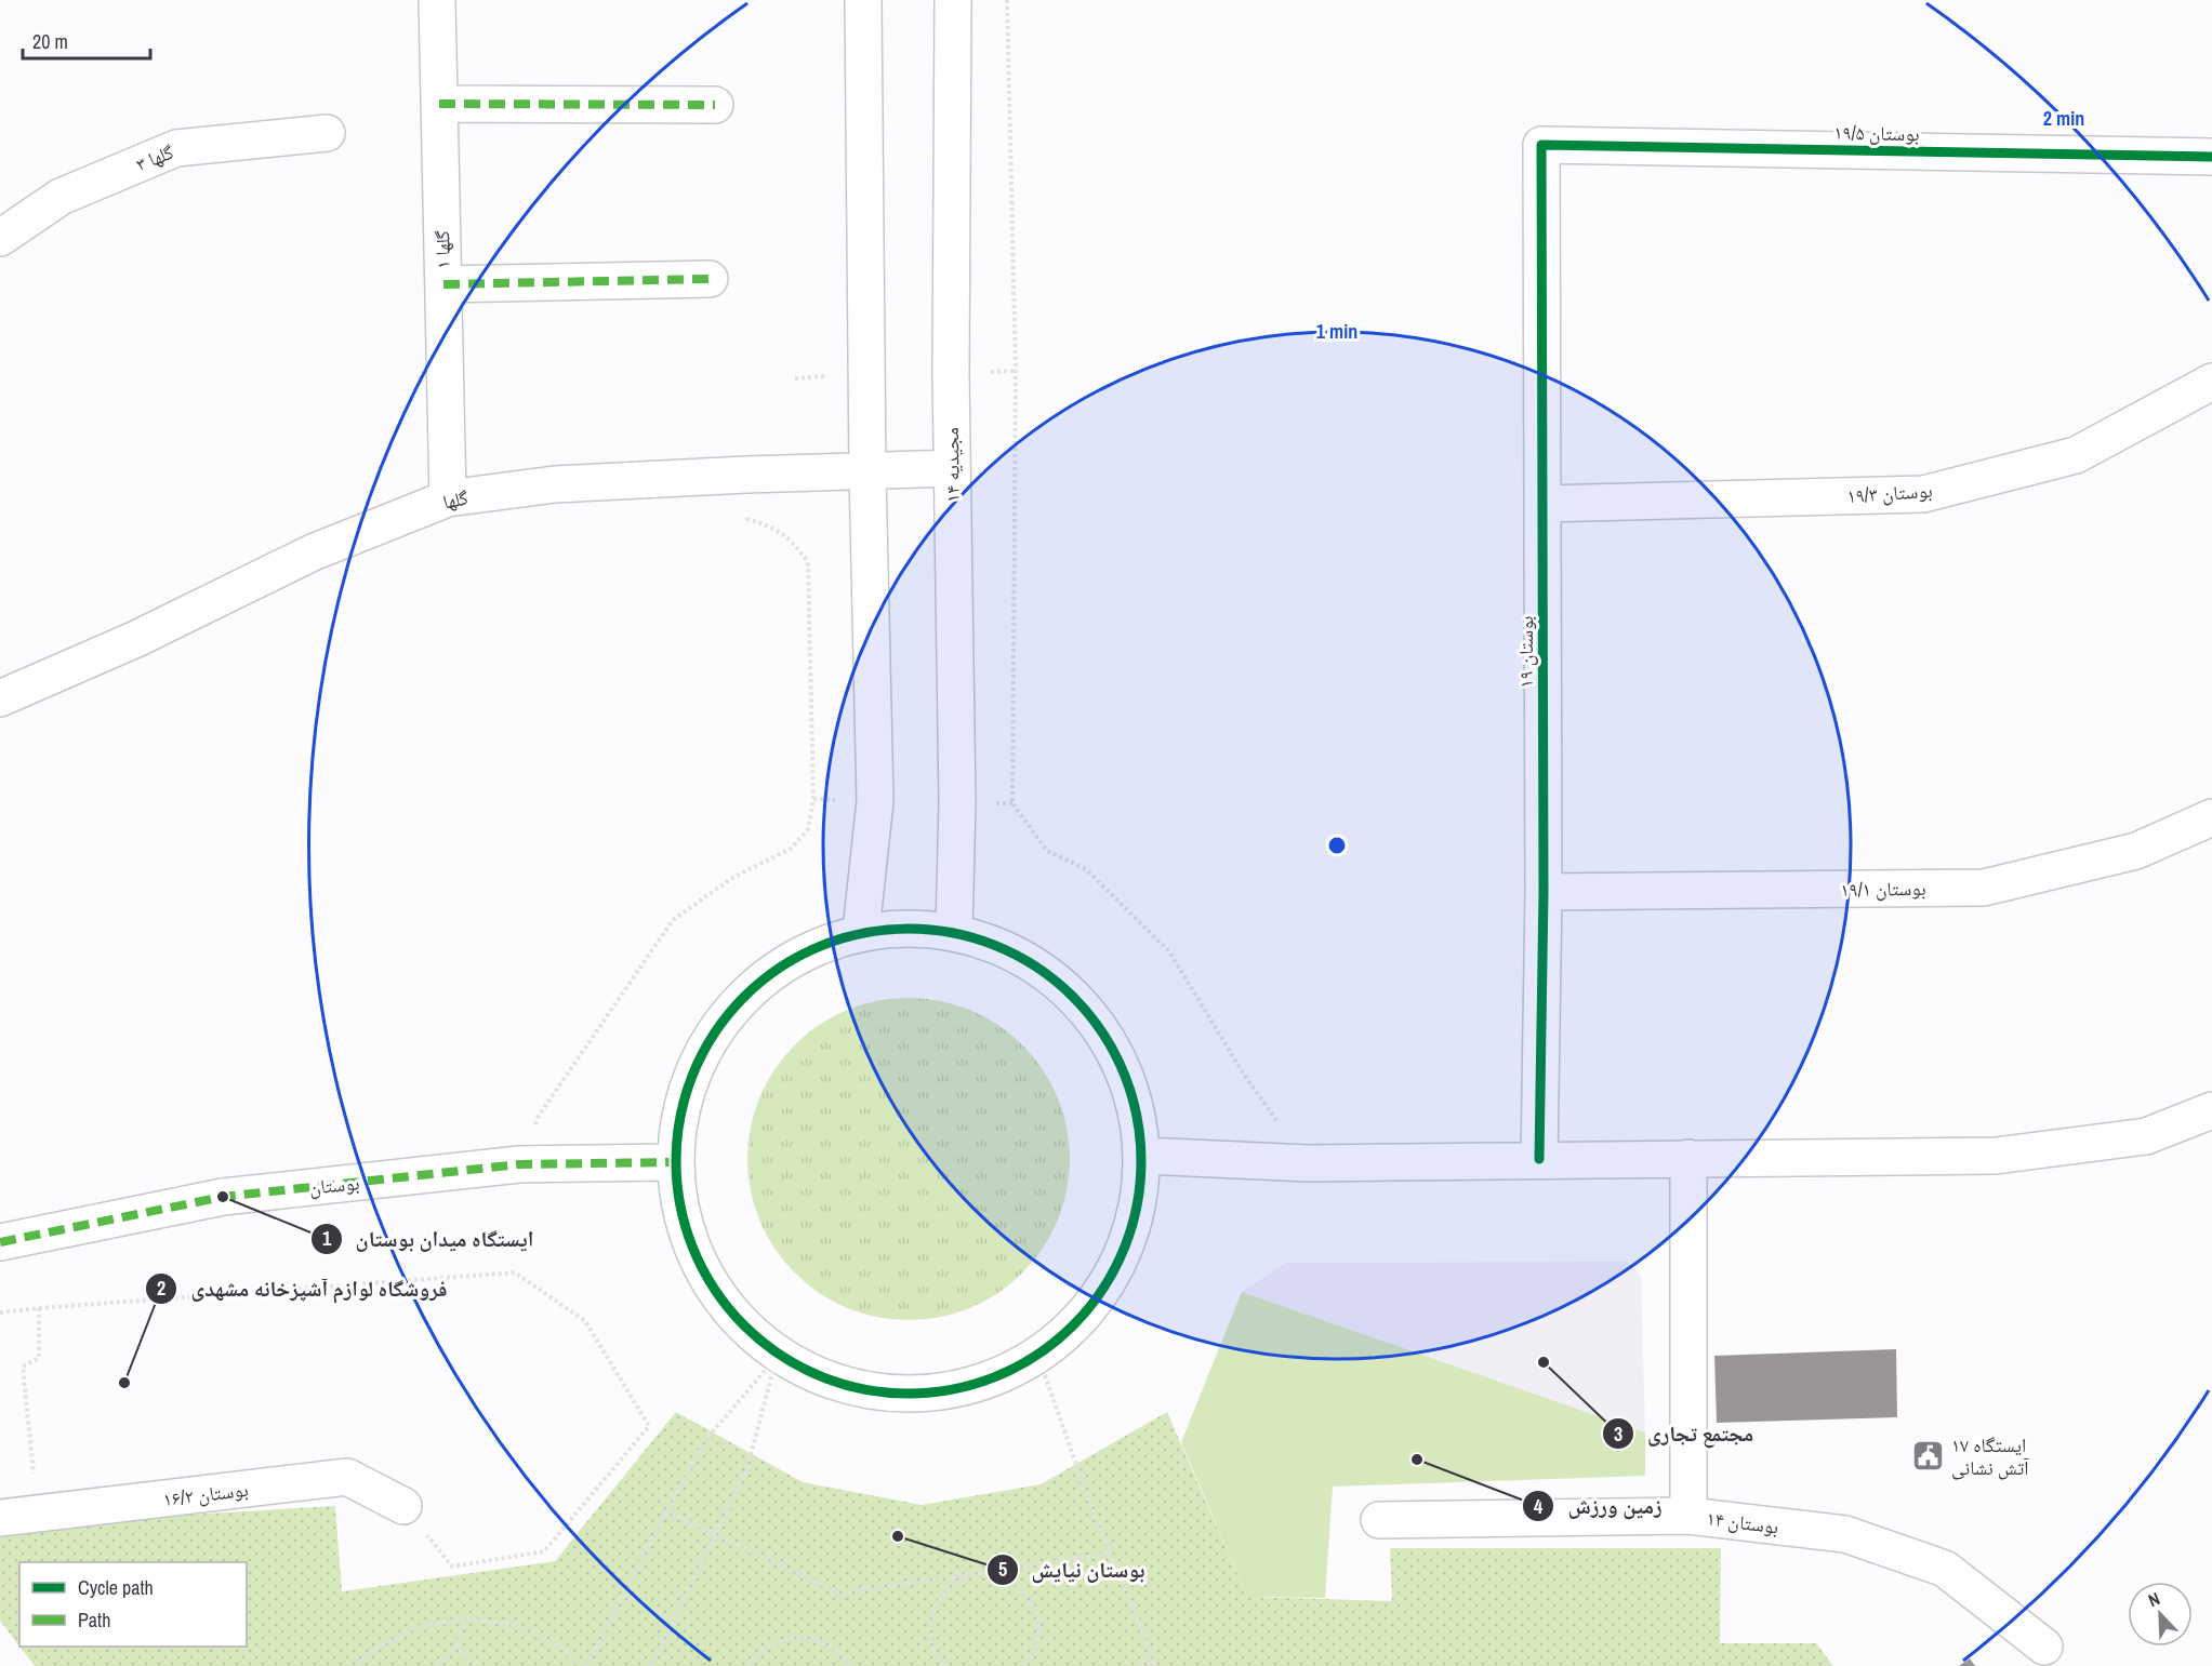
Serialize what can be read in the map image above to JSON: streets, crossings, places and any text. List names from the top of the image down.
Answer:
{
  "streets": {
    "street": [
      "بوستان ۱۹/۵",
      "گلها ۳",
      "گلها ۱",
      "مجیدیه ۱۴",
      "بوستان ۱۹/۳",
      "گلها",
      "بوستان ۱۹",
      "بوستان ۱۹/۱",
      "بوستان",
      "بوستان ۱۶/۲",
      "بوستان ۱۴"
    ]
  },
  "crossings": [
    ["بوستان ۱۹/۵", "بوستان ۱۹"],
    ["گلها ۱", "گلها"],
    ["مجیدیه ۱۴", "گلها"],
    ["بوستان ۱۹/۳", "بوستان ۱۹"],
    ["بوستان ۱۹", "بوستان ۱۹/۱"]
  ],
  "places": {
    "other": [
      "ایستگاه میدان بوستان",
      "مجتمع تجاری",
      "فروشگاه لوازم آشپزخانه مشهدی",
      "زمین ورزش",
      "بوستان نیایش"
    ],
    "public building": ["ایستگاه ۱۷ آتش نشانی"]
  },
  "legend": ["Cycle path", "Path"],
  "scale_bar": "20 m",
  "north": "top left",
  "rings": ["2 min", "1 min"]
}
